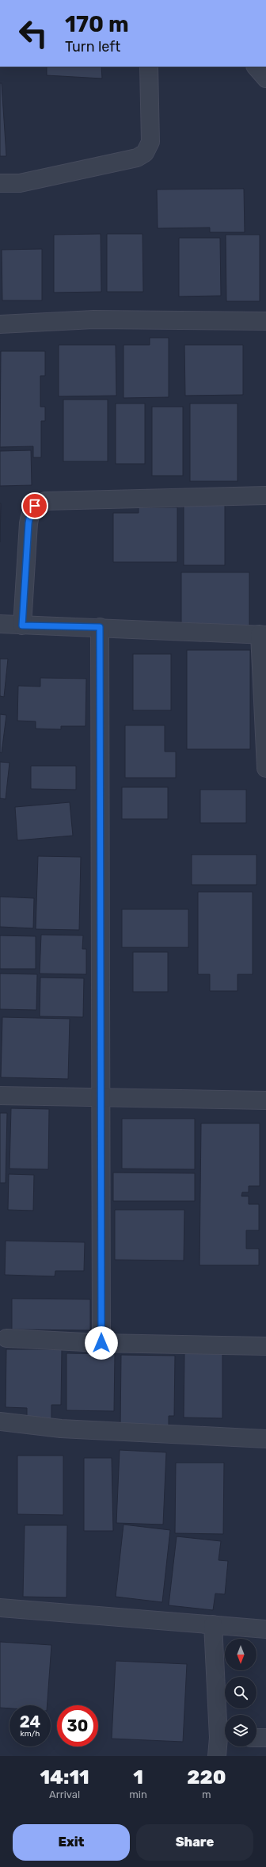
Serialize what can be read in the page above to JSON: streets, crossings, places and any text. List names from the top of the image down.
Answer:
{
  "north": "bottom",
  "page": {
    "turn": ["170 m", "Turn left"],
    "speed": "24 km/h",
    "limit": "30",
    "eta": [
      "14:11",
      "Arrival",
      "1",
      "min",
      "220",
      "m"
    ],
    "buttons": ["Exit", "Share"]
  }
}
